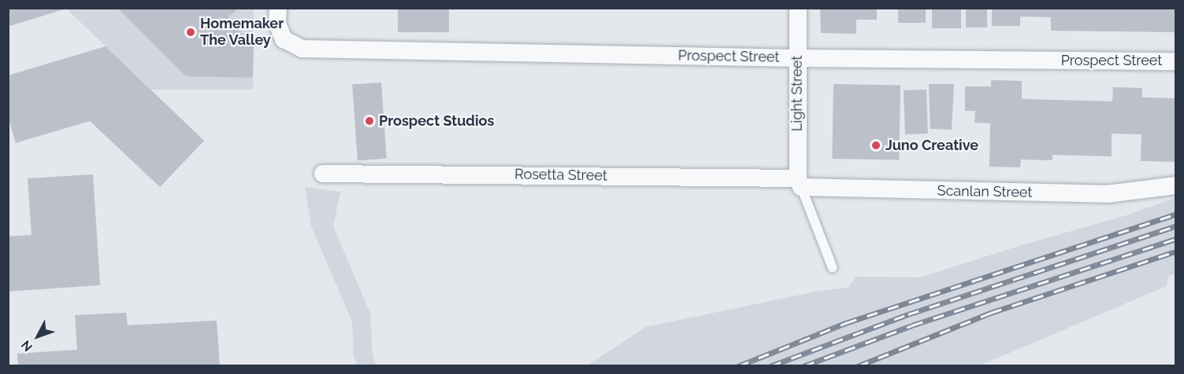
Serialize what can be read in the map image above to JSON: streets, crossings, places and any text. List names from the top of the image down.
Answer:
{
  "streets": {
    "street": [
      "Prospect Street",
      "Light Street",
      "Rosetta Street",
      "Scanlan Street"
    ]
  },
  "crossings": [
    ["Prospect Street", "Light Street"],
    ["Light Street", "Rosetta Street"],
    ["Light Street", "Scanlan Street"],
    ["Rosetta Street", "Scanlan Street"]
  ],
  "places": ["Homemaker The Valley", "Prospect Studios", "Juno Creative"],
  "north": "bottom left"
}
